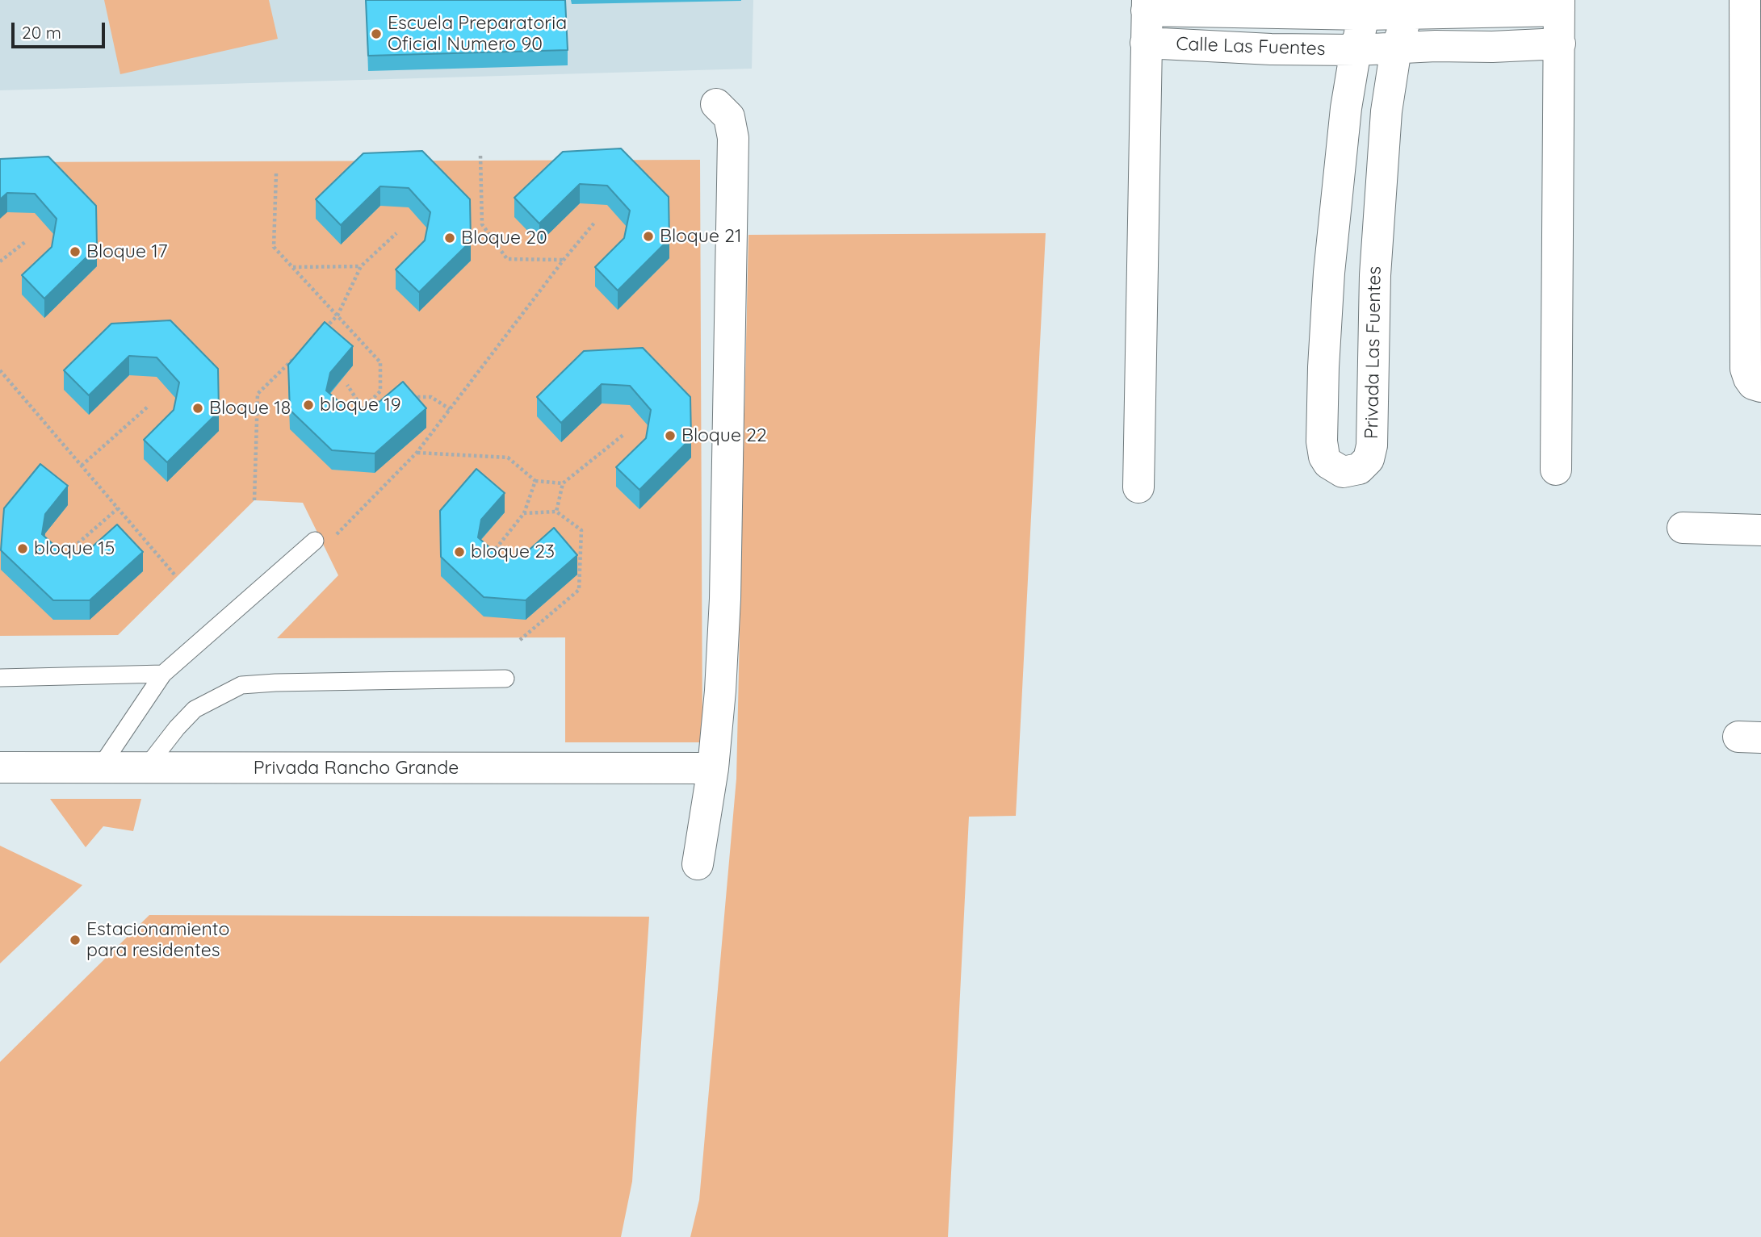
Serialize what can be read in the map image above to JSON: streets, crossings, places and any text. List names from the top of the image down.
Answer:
{
  "streets": {
    "street": ["Calle Las Fuentes", "Privada Las Fuentes", "Privada Rancho Grande"]
  },
  "crossings": [
    ["Calle Las Fuentes", "Privada Las Fuentes"]
  ],
  "places": [
    "Escuela Preparatoria Oficial Numero 90",
    "Bloque 21",
    "Bloque 20",
    "Bloque 17",
    "bloque 19",
    "Bloque 18",
    "Bloque 22",
    "bloque 15",
    "bloque 23",
    "Estacionamiento para residentes"
  ],
  "scale_bar": "20 m"
}
